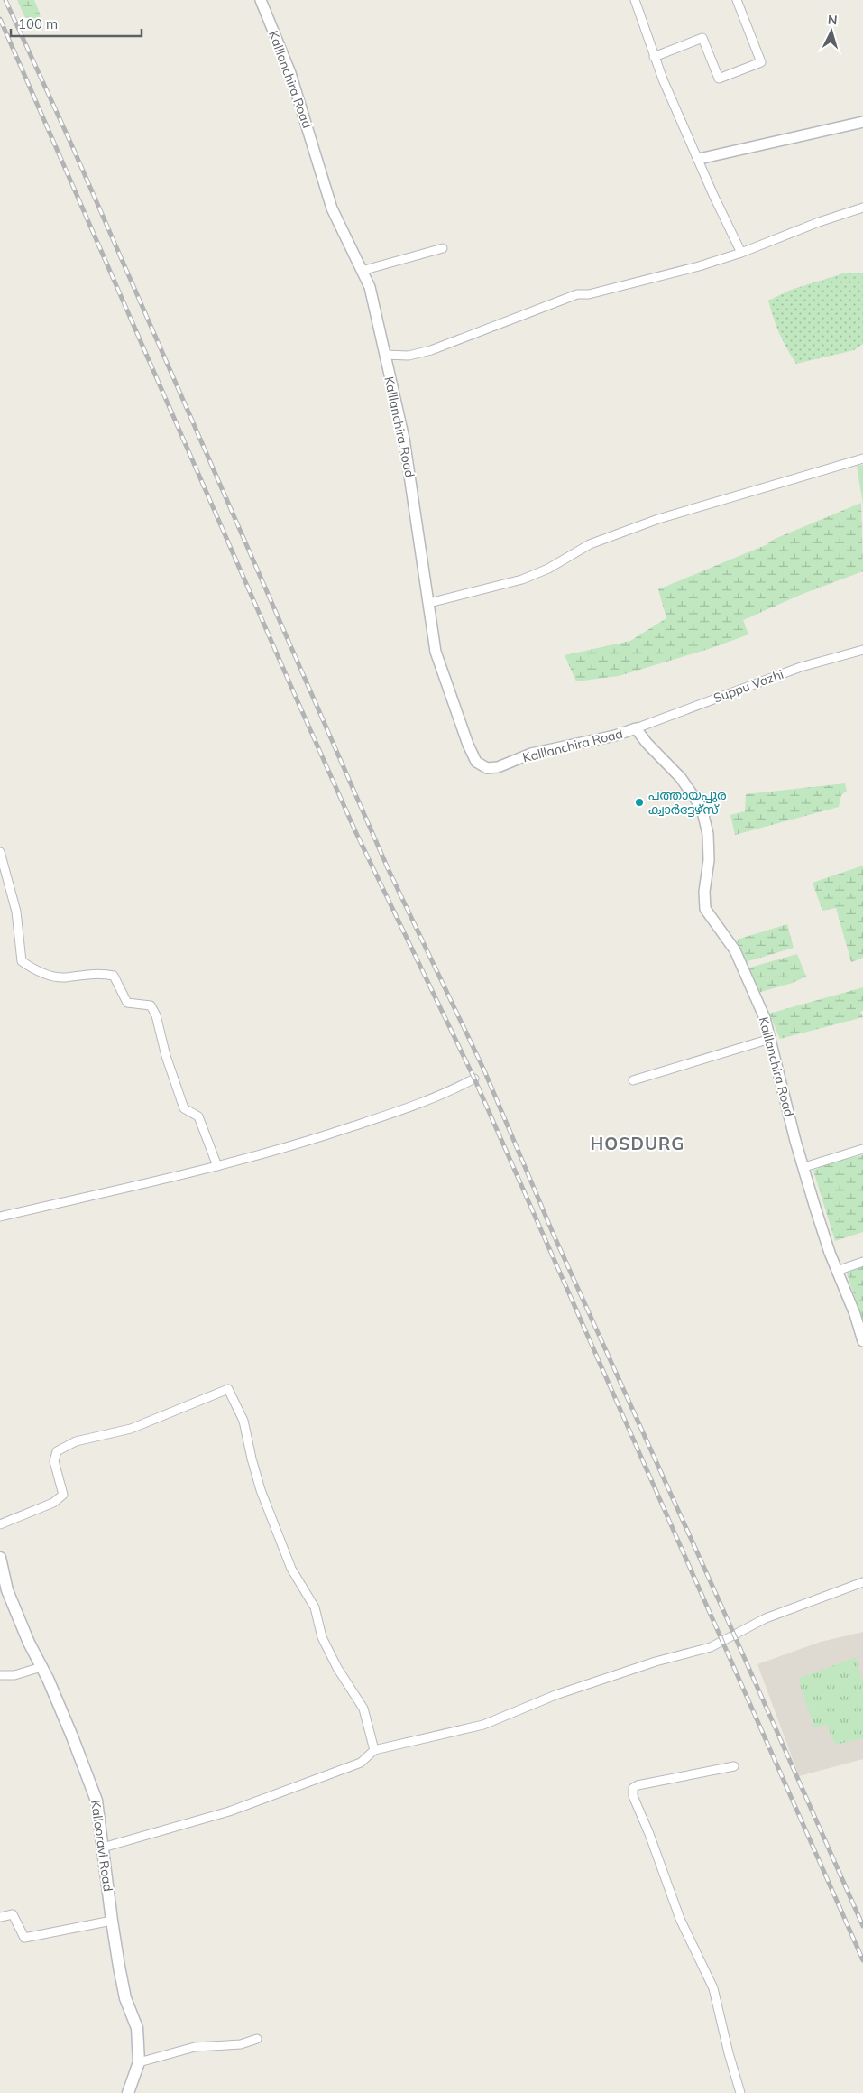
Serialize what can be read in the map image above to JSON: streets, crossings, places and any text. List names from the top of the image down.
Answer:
{
  "streets": {
    "main road": ["Kallooravi Road"],
    "street": ["Kalllanchira Road", "Suppu Vazhi"]
  },
  "crossings": [
    ["Kalllanchira Road", "Suppu Vazhi"]
  ],
  "districts": ["HOSDURG"],
  "places": ["പത്തായപ്പുര ക്വാർട്ടേഴ്സ്"],
  "scale_bar": "100 m",
  "north": "top"
}
